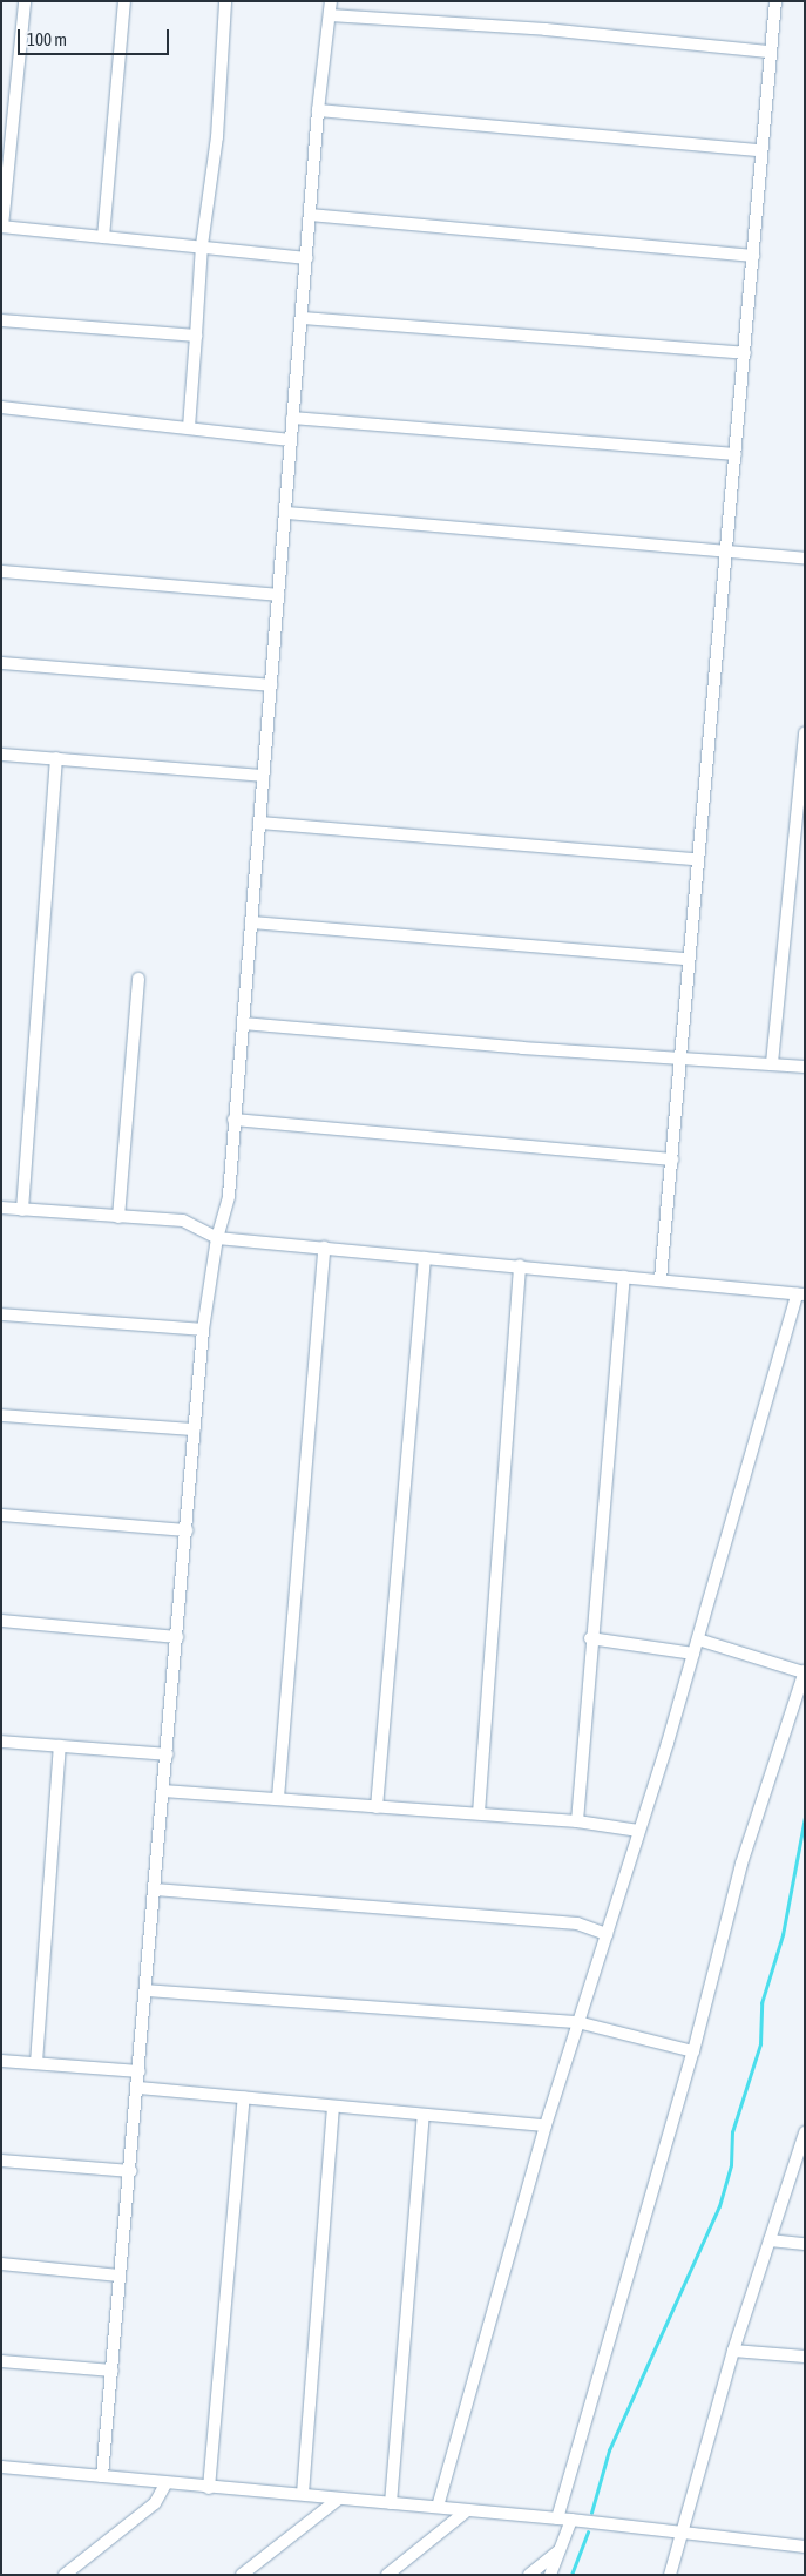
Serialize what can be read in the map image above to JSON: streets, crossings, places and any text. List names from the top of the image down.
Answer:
{
  "scale_bar": "100 m"
}
